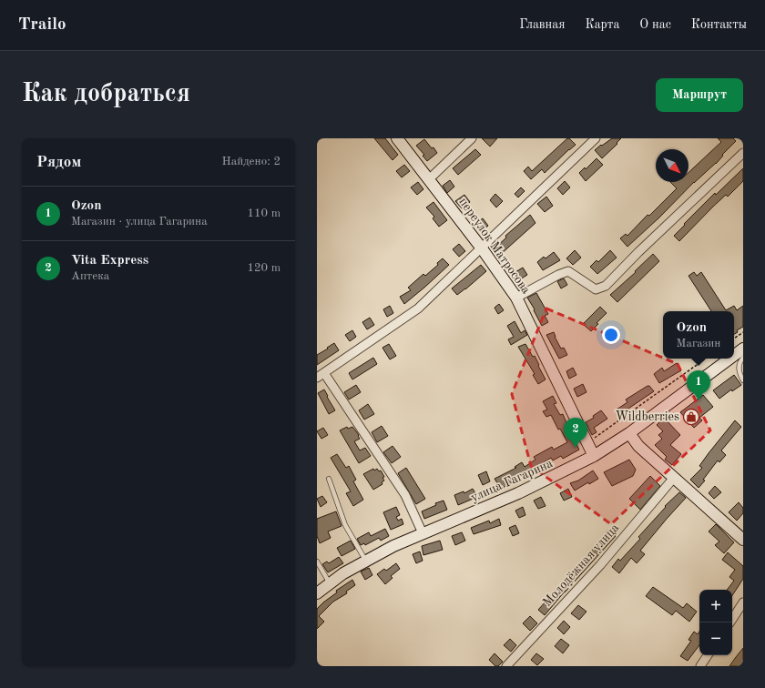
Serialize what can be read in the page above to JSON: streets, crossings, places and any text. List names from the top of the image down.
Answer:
{
  "streets": {
    "main road": ["переулок Матросова", "улица Гагарина"],
    "street": ["Молодёжная улица"]
  },
  "crossings": [
    ["переулок Матросова", "улица Гагарина"]
  ],
  "places": {
    "shop": ["Wildberries"]
  },
  "north": "bottom right",
  "page": {
    "header": "Trailo",
    "nav": [
      "Главная",
      "Карта",
      "О нас",
      "Контакты"
    ],
    "buttons": "Маршрут",
    "title": "Как добраться",
    "heading": ["Рядом", "Найдено: 2"],
    "list": [
      {
        "mark": "1",
        "name": "Ozon",
        "note": "Магазин · улица Гагарина",
        "value": "110 m"
      },
      {
        "mark": "2",
        "name": "Vita Express",
        "note": "Аптека",
        "value": "120 m"
      }
    ],
    "popup": ["Ozon", "Магазин"],
    "pins": ["1", "2"],
    "map_buttons": ["+", "−"]
  }
}
